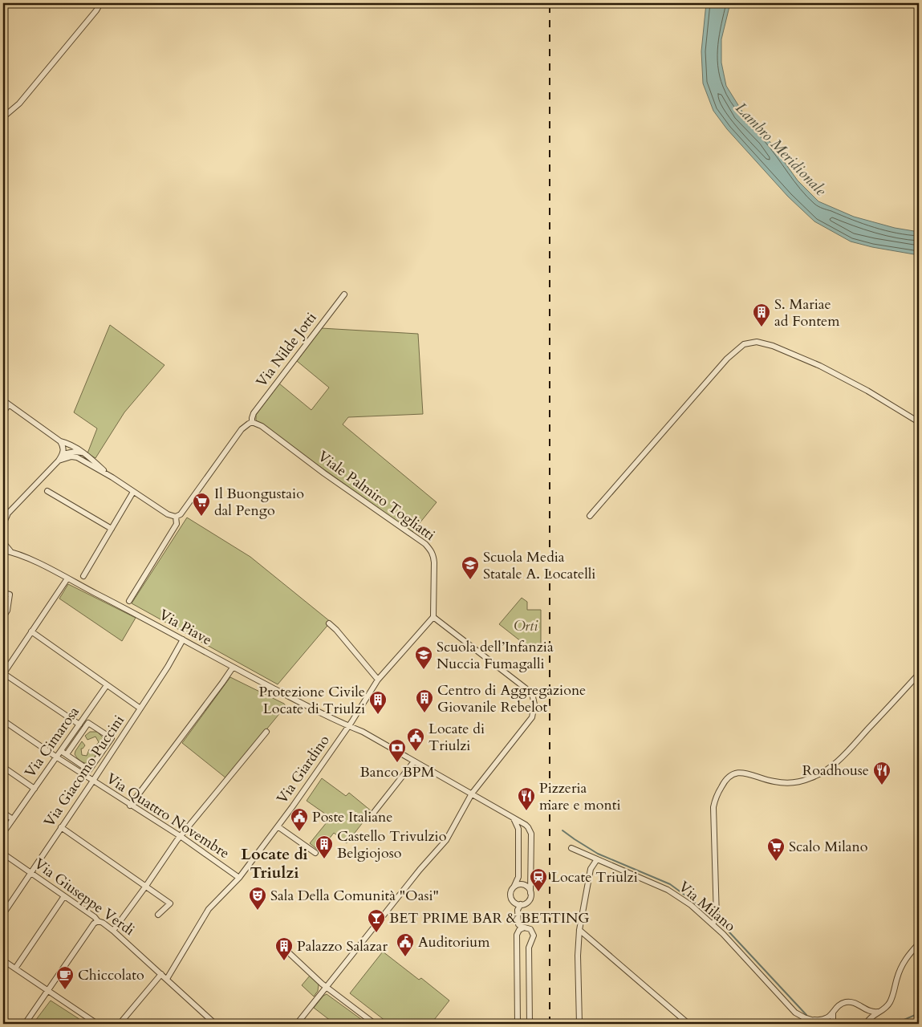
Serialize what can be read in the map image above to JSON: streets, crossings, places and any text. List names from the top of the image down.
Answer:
{
  "streets": {
    "street": [
      "Via Nilde Jotti",
      "Viale Palmiro Togliatti",
      "Via Piave",
      "Via Cimarosa",
      "Via Giardino",
      "Via Giacomo Puccini",
      "Via Quattro Novembre",
      "Via Giuseppe Verdi",
      "Via Milano"
    ]
  },
  "crossings": [
    ["Via Nilde Jotti", "Viale Palmiro Togliatti"],
    ["Viale Palmiro Togliatti", "Via Giardino"],
    ["Via Piave", "Via Giardino"],
    ["Via Piave", "Via Giacomo Puccini"],
    ["Via Cimarosa", "Via Quattro Novembre"],
    ["Via Giardino", "Via Quattro Novembre"],
    ["Via Giardino", "Via Giuseppe Verdi"],
    ["Via Giacomo Puccini", "Via Quattro Novembre"],
    ["Via Giacomo Puccini", "Via Giuseppe Verdi"]
  ],
  "districts": ["Locate di Triulzi"],
  "water": ["Lambro Meridionale"],
  "parks": ["Orti"],
  "places": {
    "building": [
      "S. Mariae ad Fontem",
      "Centro di Aggregazione Giovanile Rebelot",
      "Protezione Civile Locate di Triulzi",
      "Castello Trivulzio Belgiojoso",
      "Palazzo Salazar"
    ],
    "supermarket": ["Il Buongustaio dal Pengo", "Scalo Milano"],
    "school or university": ["Scuola Media Statale A. Locatelli", "Scuola dell’Infanzia Nuccia Fumagalli"],
    "public building": ["Locate di Triulzi", "Poste Italiane", "Auditorium"],
    "bank": ["Banco BPM"],
    "restaurant": ["Roadhouse", "Pizzeria mare e monti"],
    "station": ["Locate Triulzi"],
    "theatre": ["Sala Della Comunità \"Oasi\""],
    "bar": ["BET PRIME BAR & BETTING"],
    "cafe": ["Chiccolato"]
  }
}
